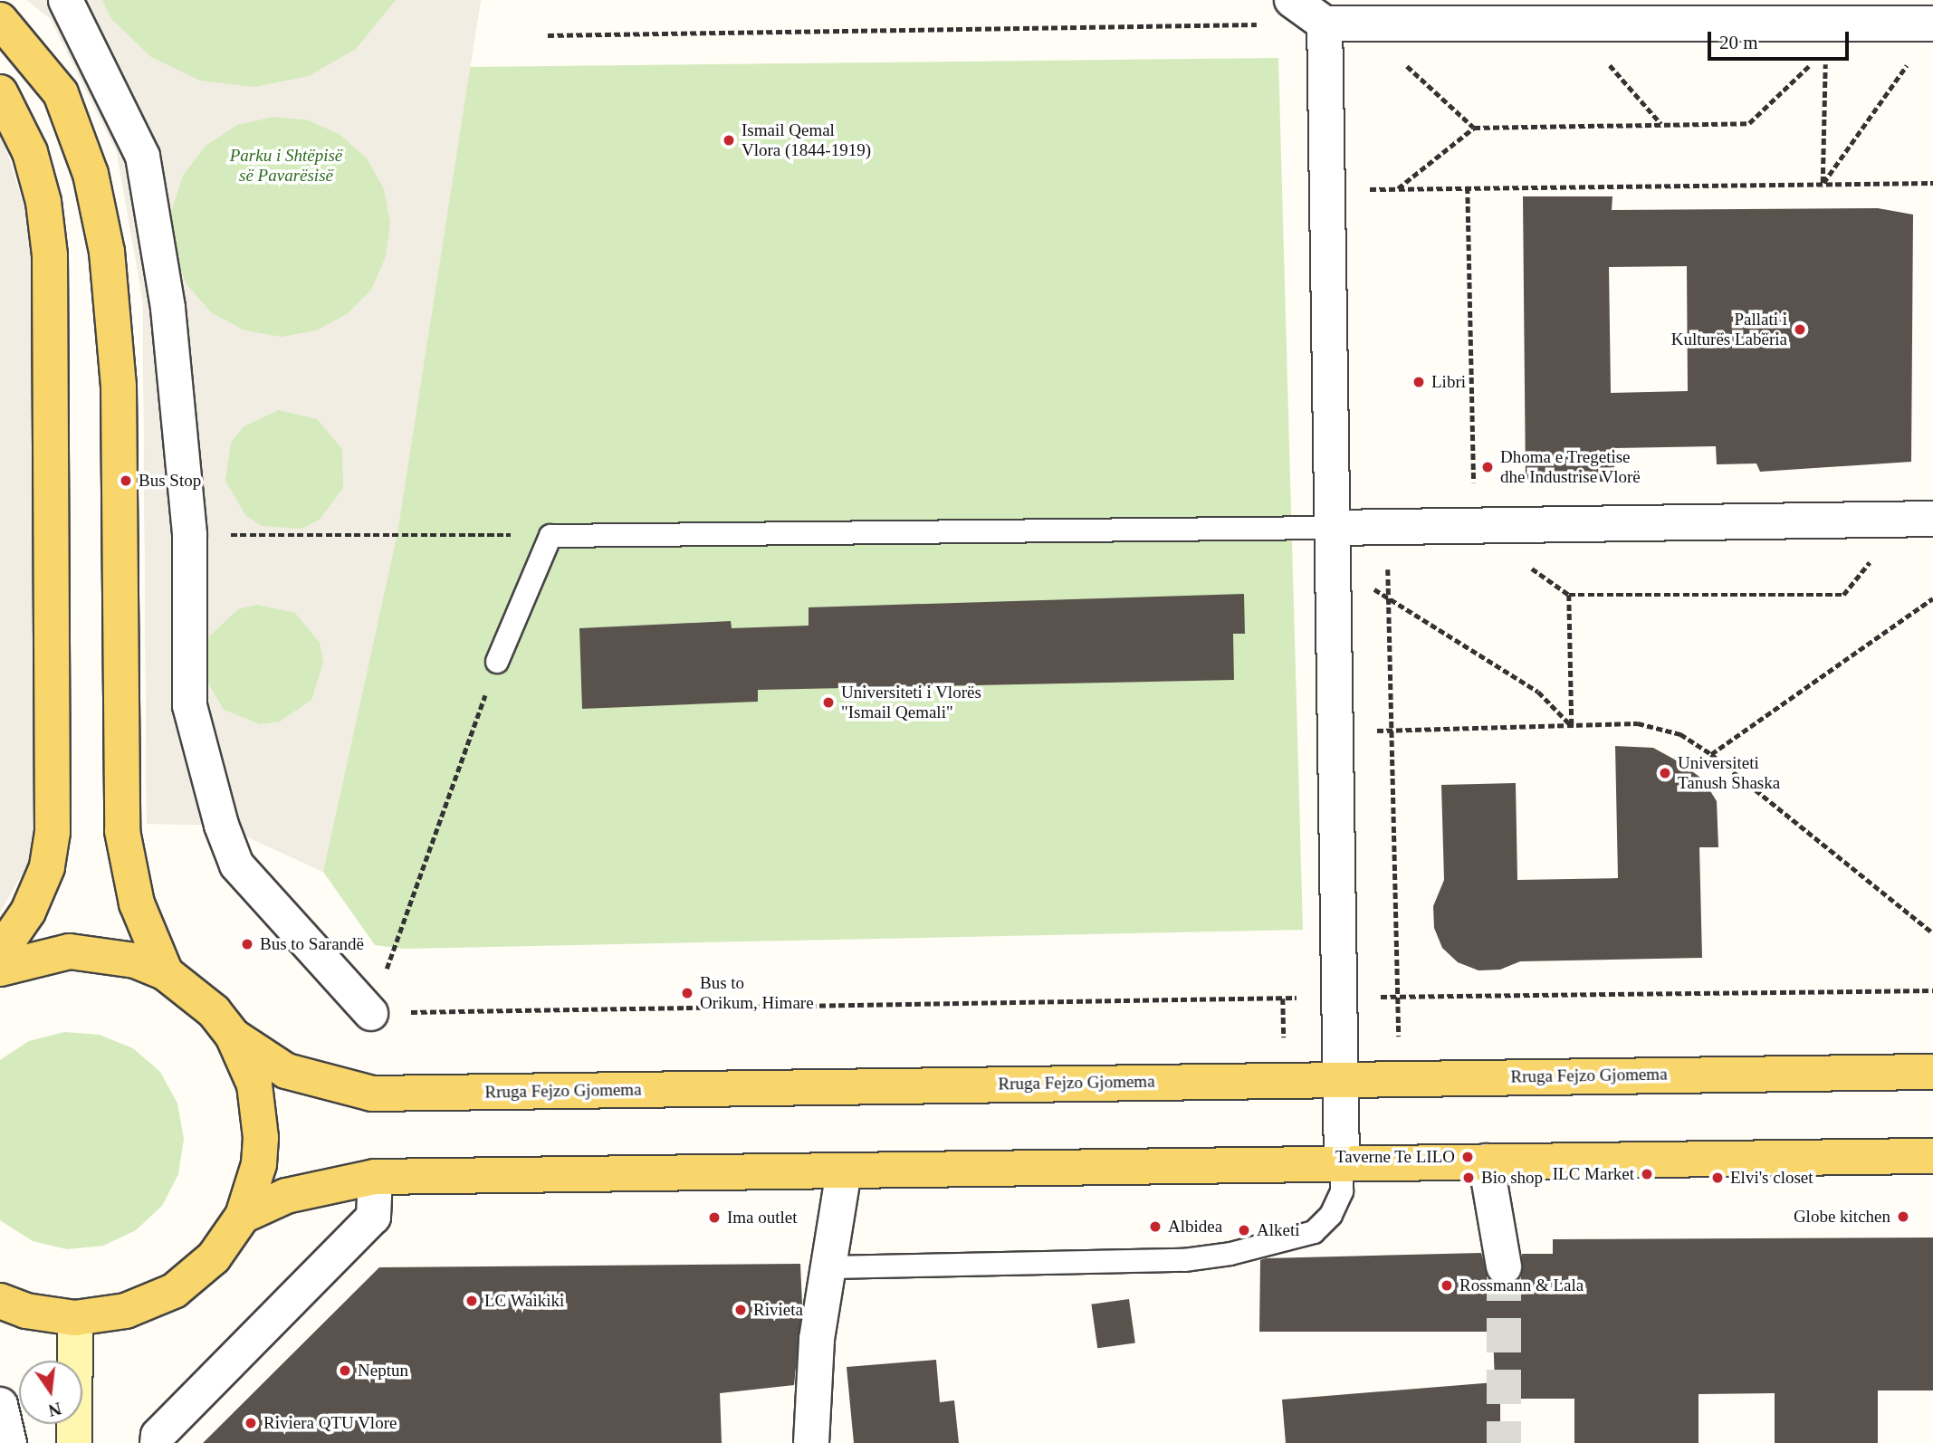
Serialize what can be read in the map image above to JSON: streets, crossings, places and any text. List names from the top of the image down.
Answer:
{
  "streets": {
    "main road": ["Rruga Fejzo Gjomema"]
  },
  "parks": ["Parku i Shtëpisë së Pavarësisë"],
  "places": [
    "Ismail Qemal Vlora (1844-1919)",
    "Pallati i Kulturës Labëria",
    "Libri",
    "Dhoma e Tregetise dhe Industrise Vlorë",
    "Bus Stop",
    "Universiteti i Vlorës \"Ismail Qemali\"",
    "Universiteti Tanush Shaska",
    "Bus to Sarandë",
    "Bus to Orikum, Himare",
    "Taverne Te LILO",
    "ILC Market",
    "Bio shop",
    "Elvi's closet",
    "Globe kitchen",
    "Ima outlet",
    "Albidea",
    "Alketi",
    "Rossmann & Lala",
    "LC Waikiki",
    "Rivieta",
    "Neptun",
    "Riviera QTU Vlore"
  ],
  "scale_bar": "20 m",
  "north": "bottom"
}
